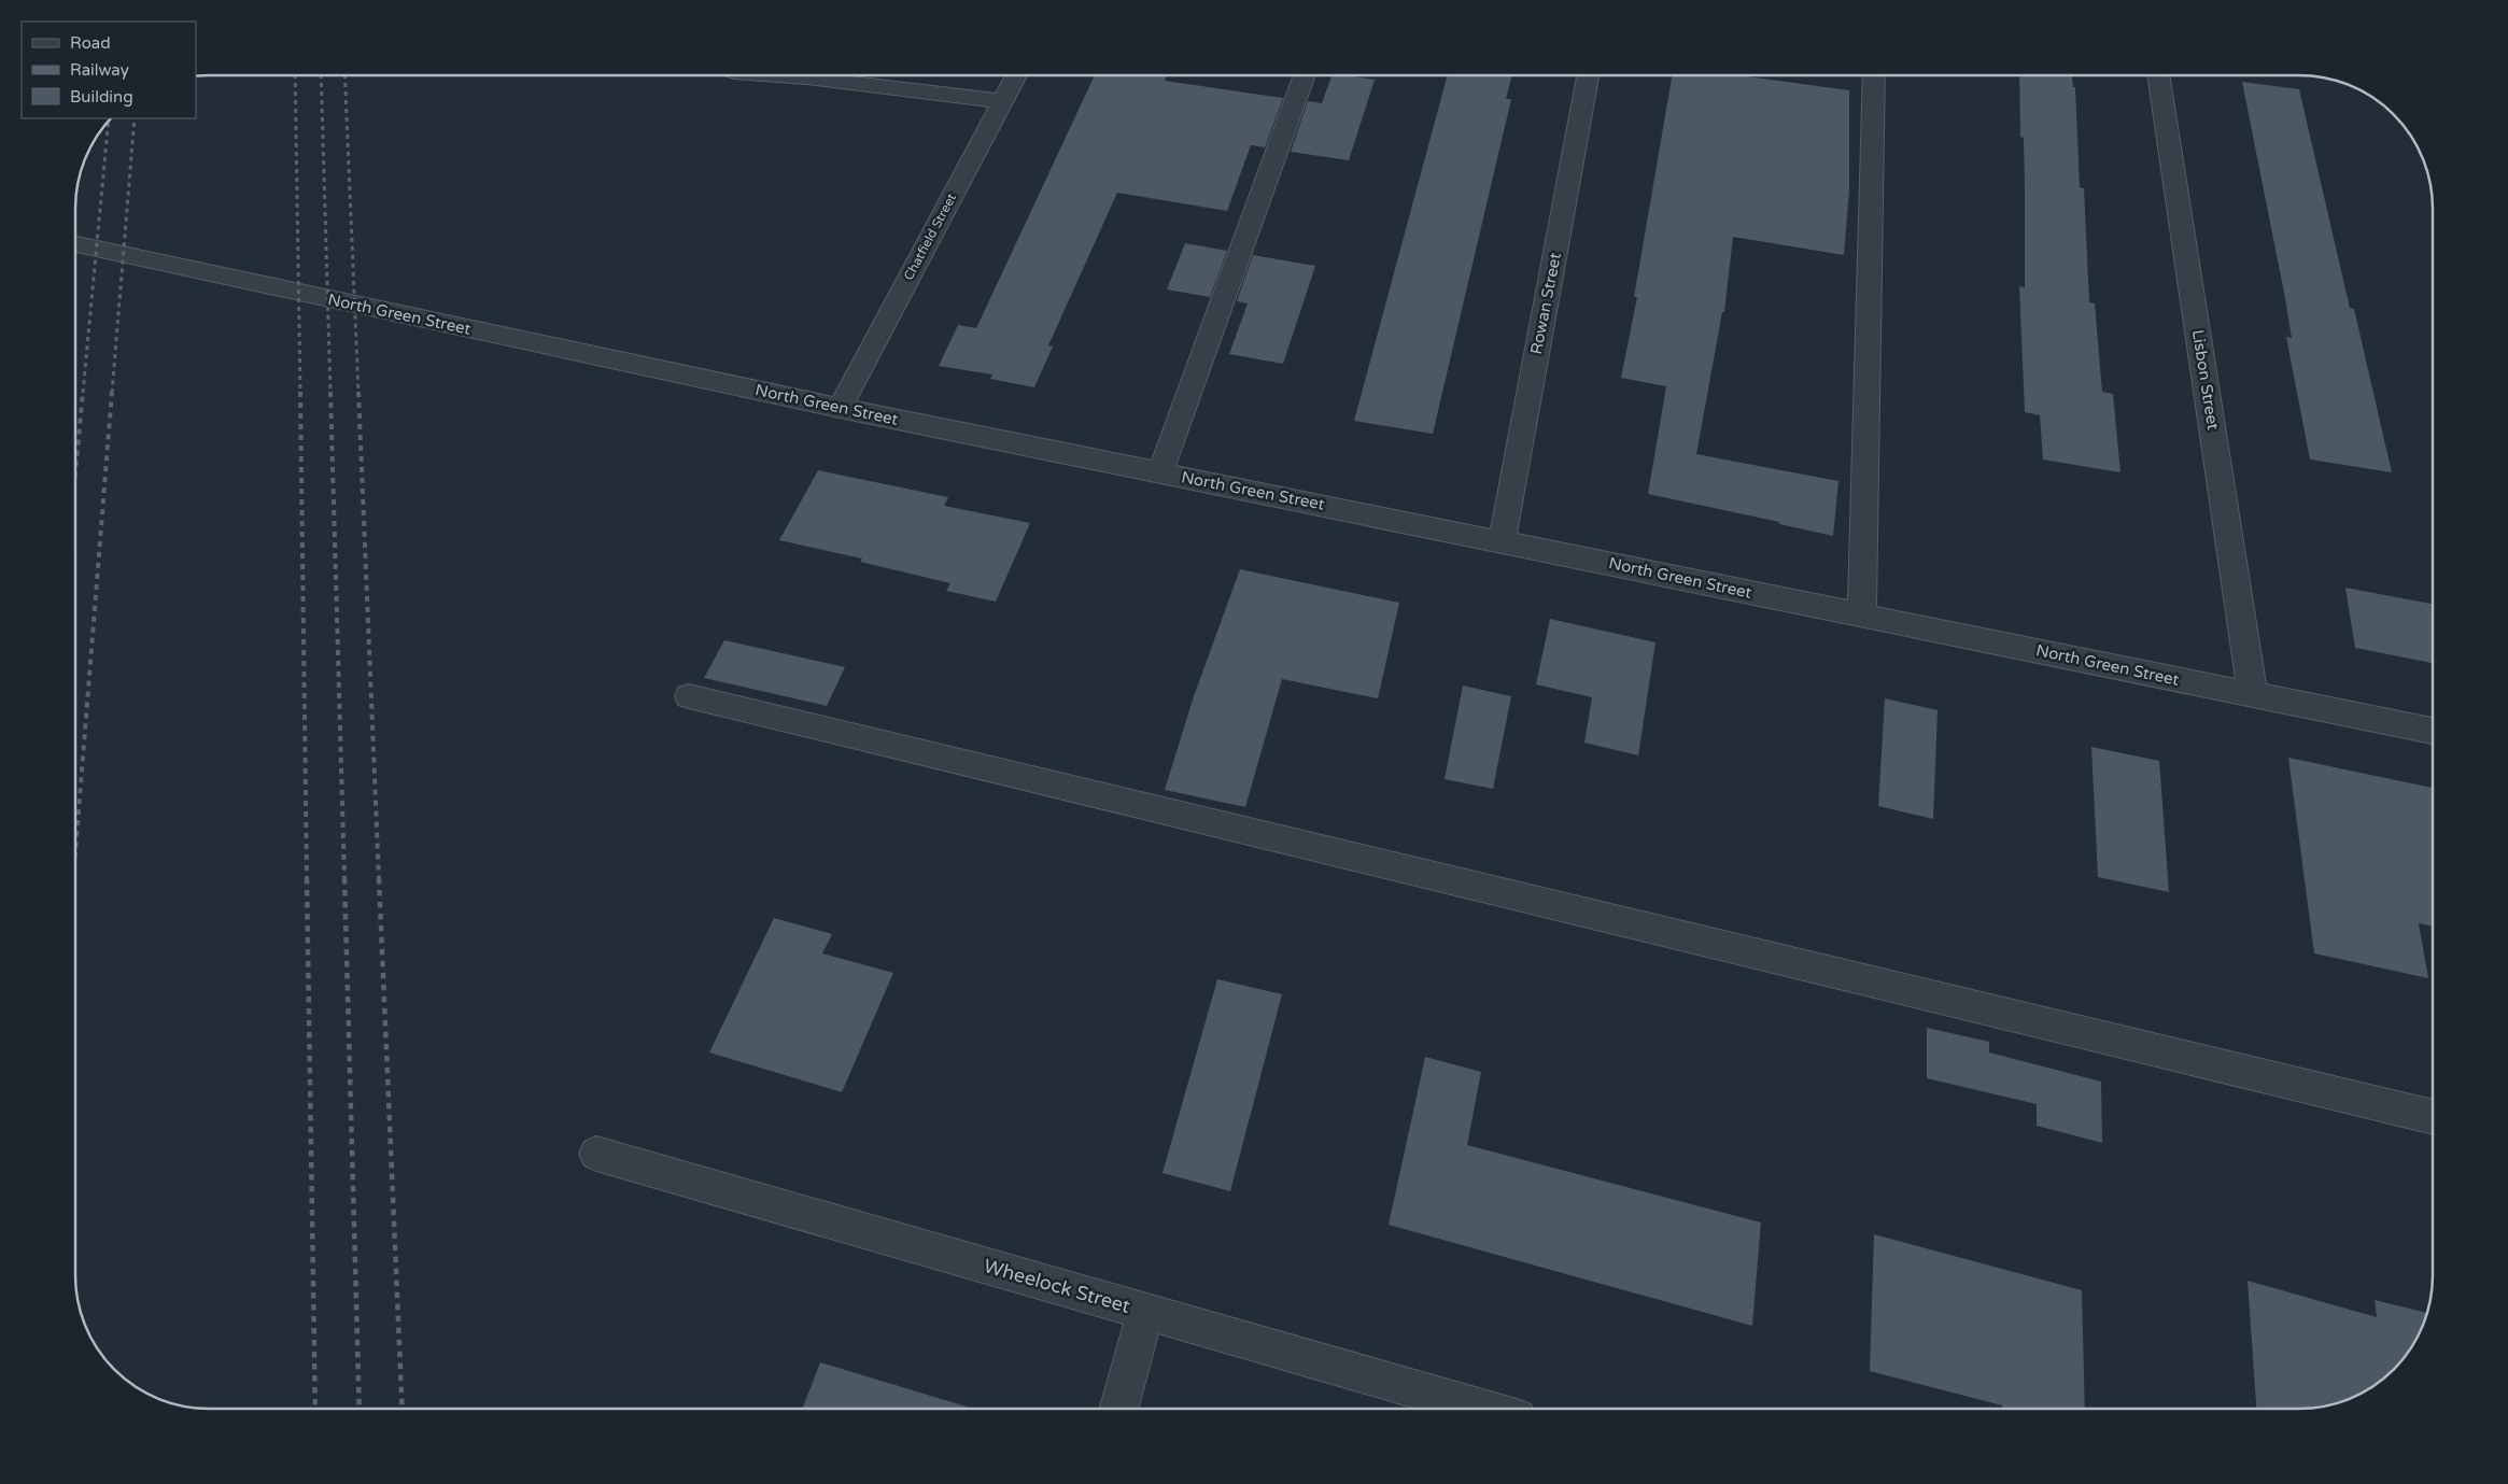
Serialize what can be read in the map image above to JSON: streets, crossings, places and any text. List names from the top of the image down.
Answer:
{
  "streets": {
    "street": [
      "Chatfield Street",
      "Rowan Street",
      "North Green Street",
      "Lisbon Street",
      "Wheelock Street"
    ]
  },
  "crossings": [
    ["Chatfield Street", "North Green Street"],
    ["Rowan Street", "North Green Street"],
    ["North Green Street", "Lisbon Street"]
  ],
  "legend": ["Road", "Railway", "Building"]
}
